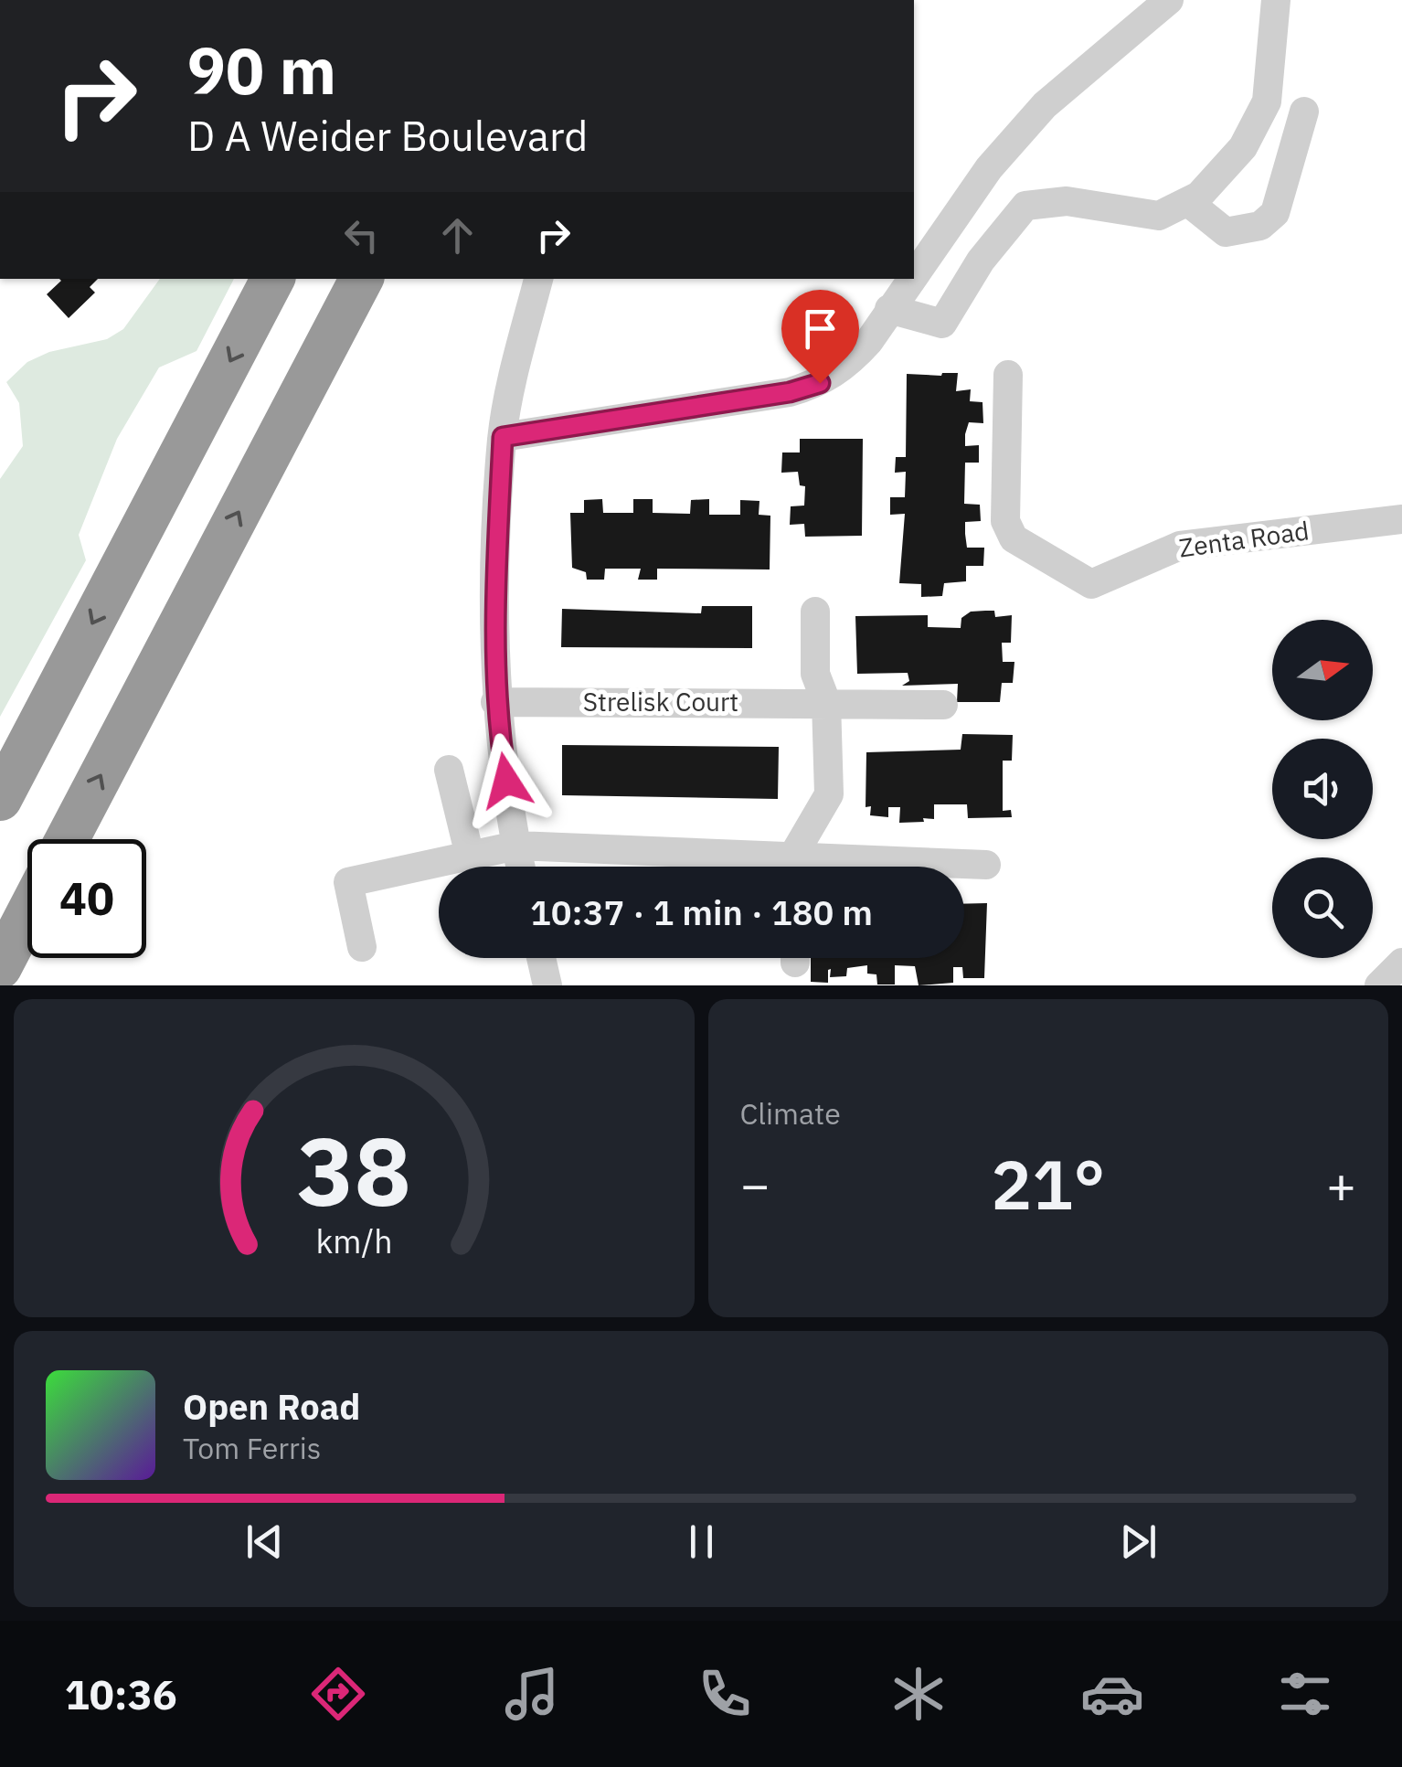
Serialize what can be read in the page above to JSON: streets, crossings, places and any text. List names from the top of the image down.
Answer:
{
  "streets": {
    "street": ["Zenta Road", "Strelisk Court"]
  },
  "north": "right",
  "page": {
    "turn": ["90 m", "D A Weider Boulevard"],
    "limit": "40",
    "trip": "10:37 · 1 min · 180 m",
    "tile": "Climate",
    "heat": ["−", "21°", "+"],
    "song": ["Open Road", "Tom Ferris"],
    "tabs": "10:36",
    "gauge": ["38", "km/h"]
  }
}
